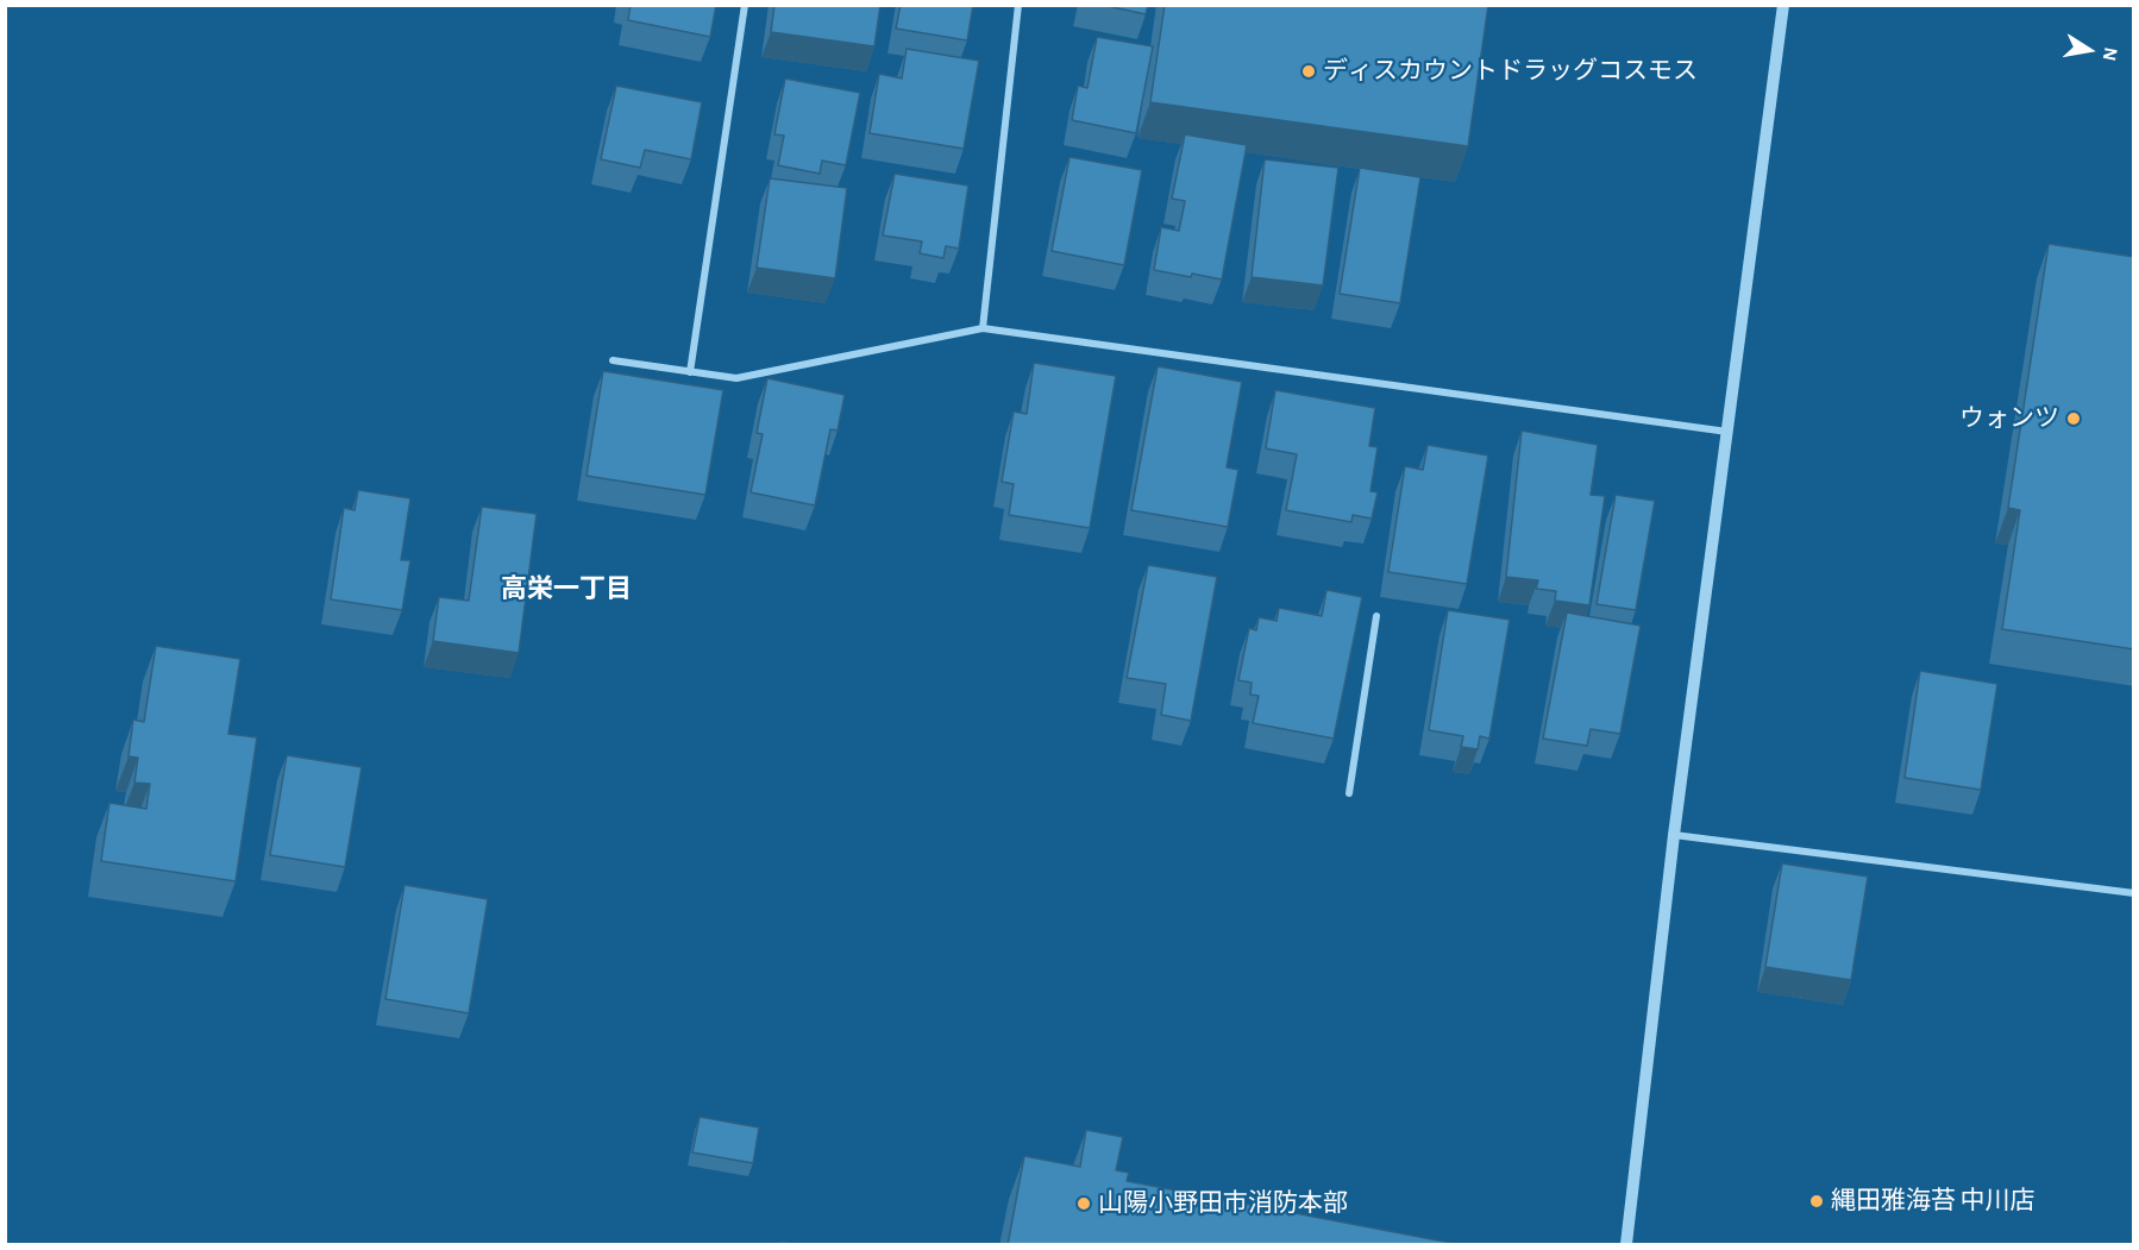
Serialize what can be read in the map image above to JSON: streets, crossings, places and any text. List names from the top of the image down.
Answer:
{
  "districts": ["高栄一丁目"],
  "places": [
    "ディスカウントドラッグコスモス",
    "ウォンツ",
    "縄田雅海苔 中川店",
    "山陽小野田市消防本部"
  ],
  "north": "right"
}
